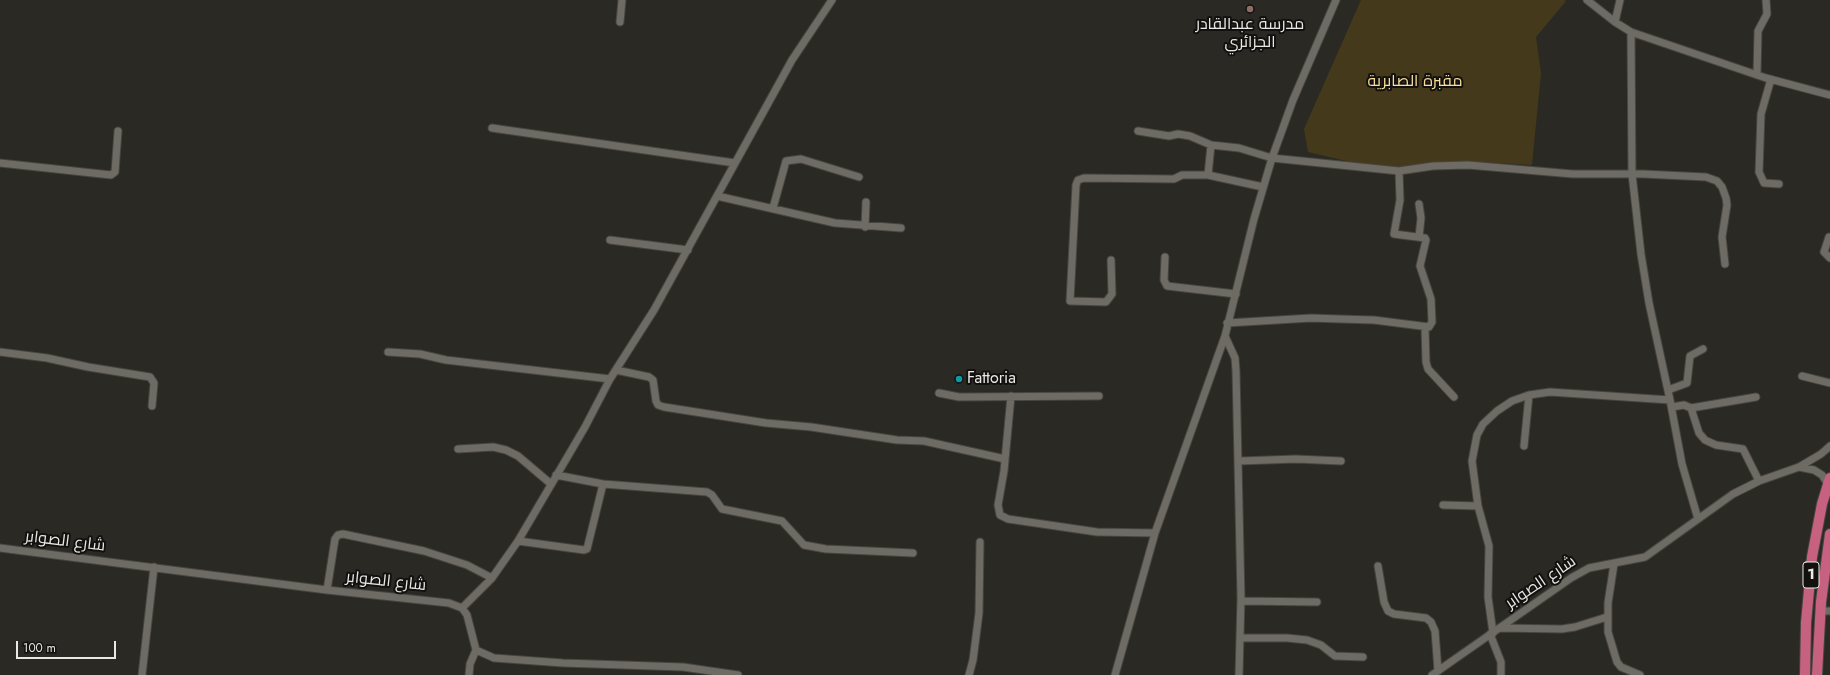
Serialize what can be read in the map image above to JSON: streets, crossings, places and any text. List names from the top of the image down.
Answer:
{
  "streets": {
    "highway": ["1"],
    "street": ["شارع الصوابر"]
  },
  "parks": ["مقبرة الصابرية"],
  "places": ["مدرسة عبدالقادر الجزائري", "Fattoria"],
  "scale_bar": "100 m"
}
